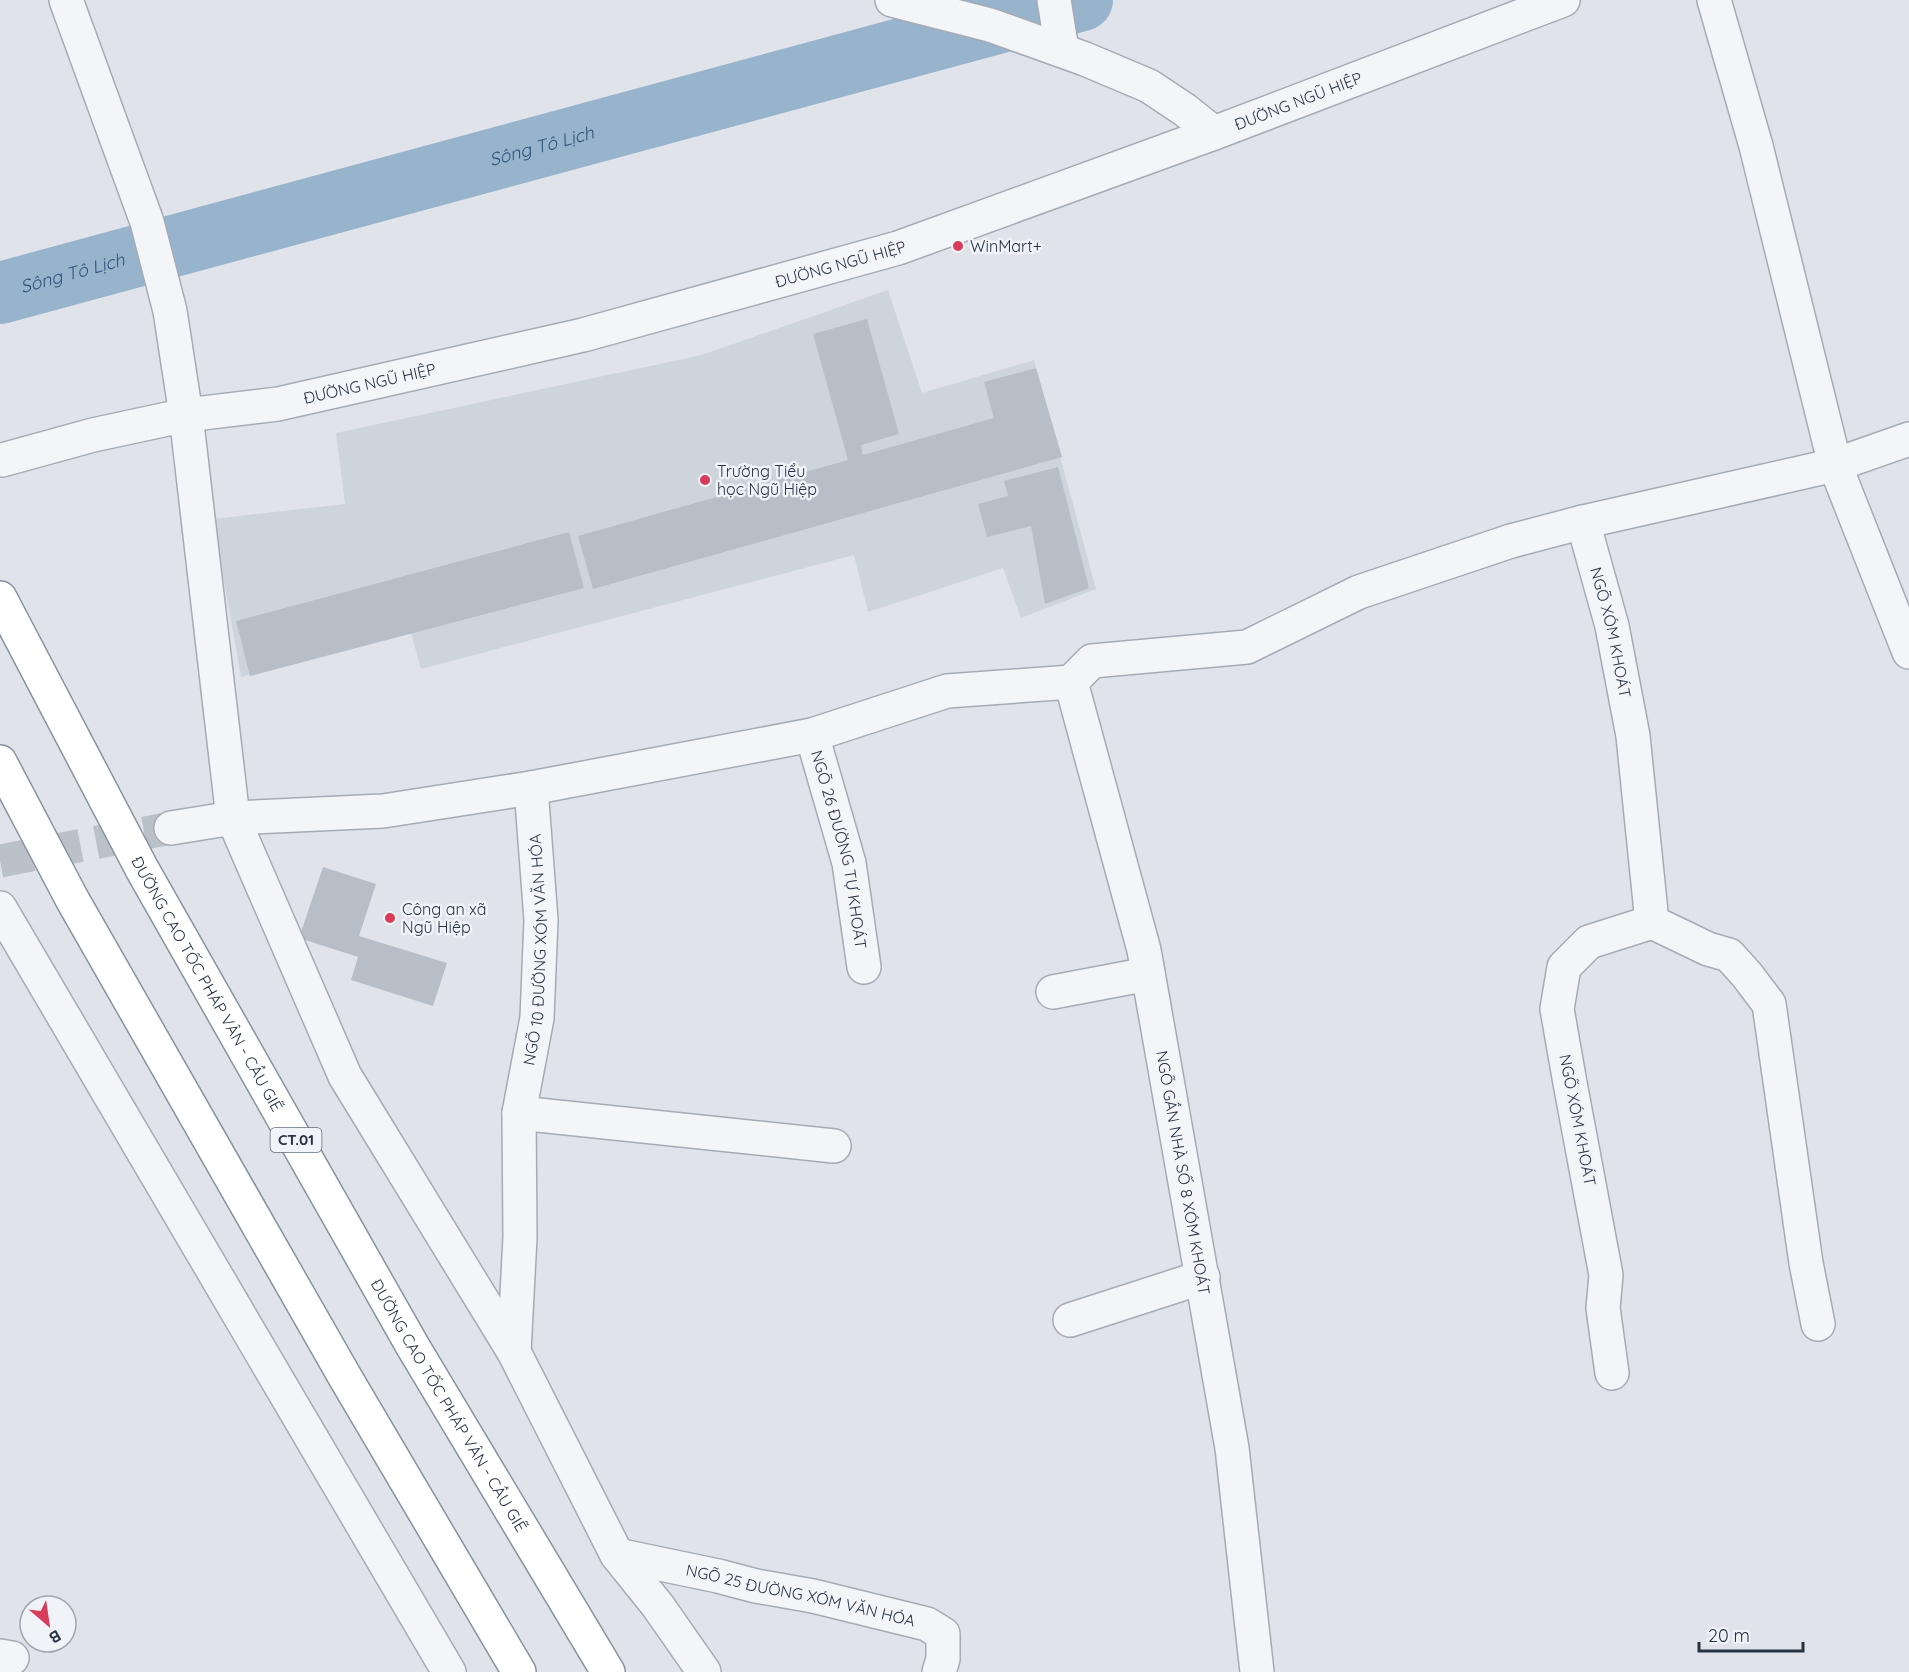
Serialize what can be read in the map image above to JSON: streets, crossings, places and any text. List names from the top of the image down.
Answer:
{
  "streets": {
    "highway": ["ĐƯỜNG CAO TỐC PHÁP VÂN - CẦU GIẼ", "CT.01"],
    "street": [
      "ĐƯỜNG NGŨ HIỆP",
      "NGÕ XÓM KHOÁT",
      "NGÕ 26 ĐƯỜNG TỰ KHOÁT",
      "NGÕ 10 ĐƯỜNG XÓM VĂN HÓA",
      "NGÕ GẦN NHÀ SỐ 8 XÓM KHOÁT",
      "NGÕ 25 ĐƯỜNG XÓM VĂN HÓA"
    ]
  },
  "water": ["Sông Tô Lịch"],
  "places": ["WinMart+", "Trường Tiểu học Ngũ Hiệp", "Công an xã Ngũ Hiệp"],
  "scale_bar": "20 m",
  "north": "bottom right"
}
